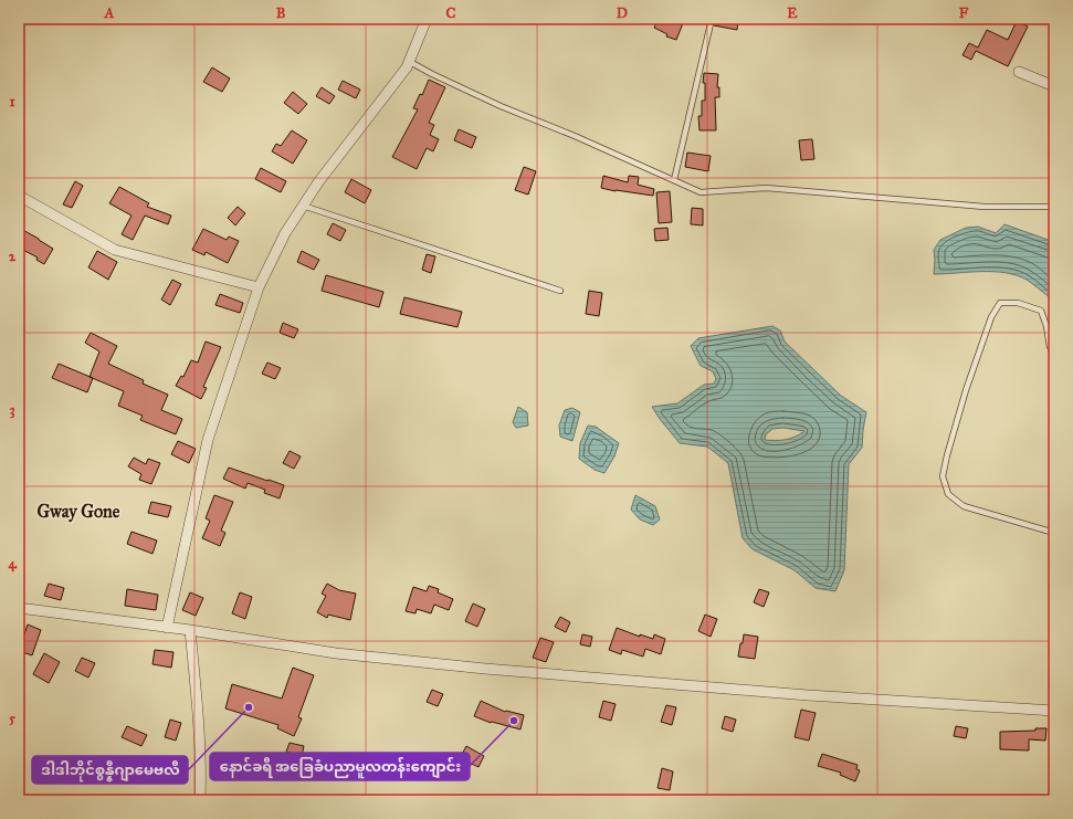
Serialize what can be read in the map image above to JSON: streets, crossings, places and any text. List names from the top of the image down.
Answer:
{
  "districts": ["Gway Gone"],
  "places": ["ဒါဒါဘိုင်စွန္နီဂျာမေဗလီ", "နောင်ခရီ အခြေခံပညာမူလတန်းကျောင်း"],
  "grid": {
    "columns": [
      "A",
      "B",
      "C",
      "D",
      "E",
      "F"
    ],
    "rows": [
      "1",
      "2",
      "3",
      "4",
      "5"
    ]
  }
}
